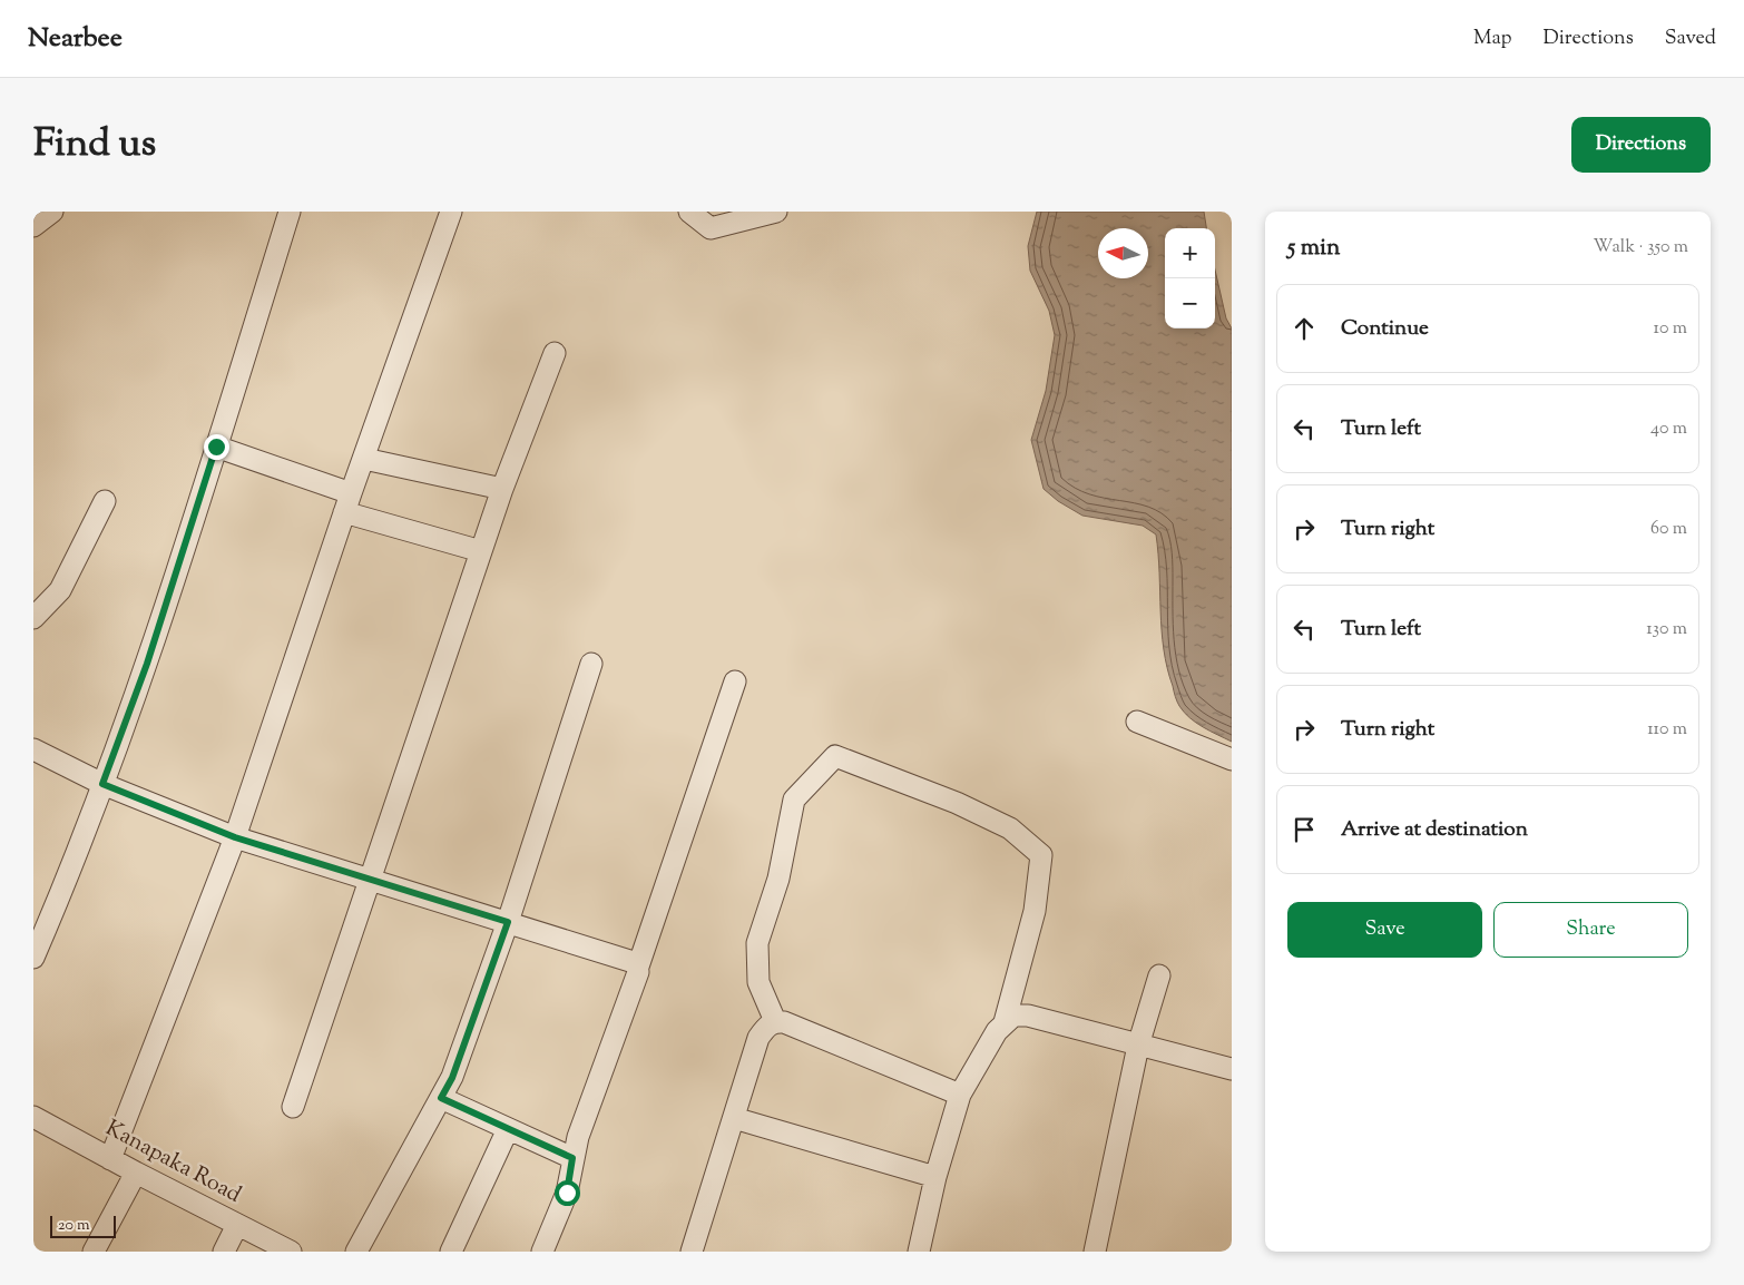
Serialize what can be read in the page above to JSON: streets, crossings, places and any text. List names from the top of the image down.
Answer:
{
  "streets": {
    "street": ["Kanapaka Road"]
  },
  "scale_bar": "20 m",
  "north": "left",
  "page": {
    "header": "Nearbee",
    "nav": ["Map", "Directions", "Saved"],
    "title": "Find us",
    "buttons": [
      "Directions",
      ["Save", "Share"]
    ],
    "heading": ["5 min", "Walk · 350 m"],
    "map_buttons": ["+", "−"],
    "list": [
      ["Continue", "10 m"],
      ["Turn left", "40 m"],
      ["Turn right", "60 m"],
      ["Turn left", "130 m"],
      ["Turn right", "110 m"],
      "Arrive at destination"
    ],
    "scale": "20 m"
  }
}
